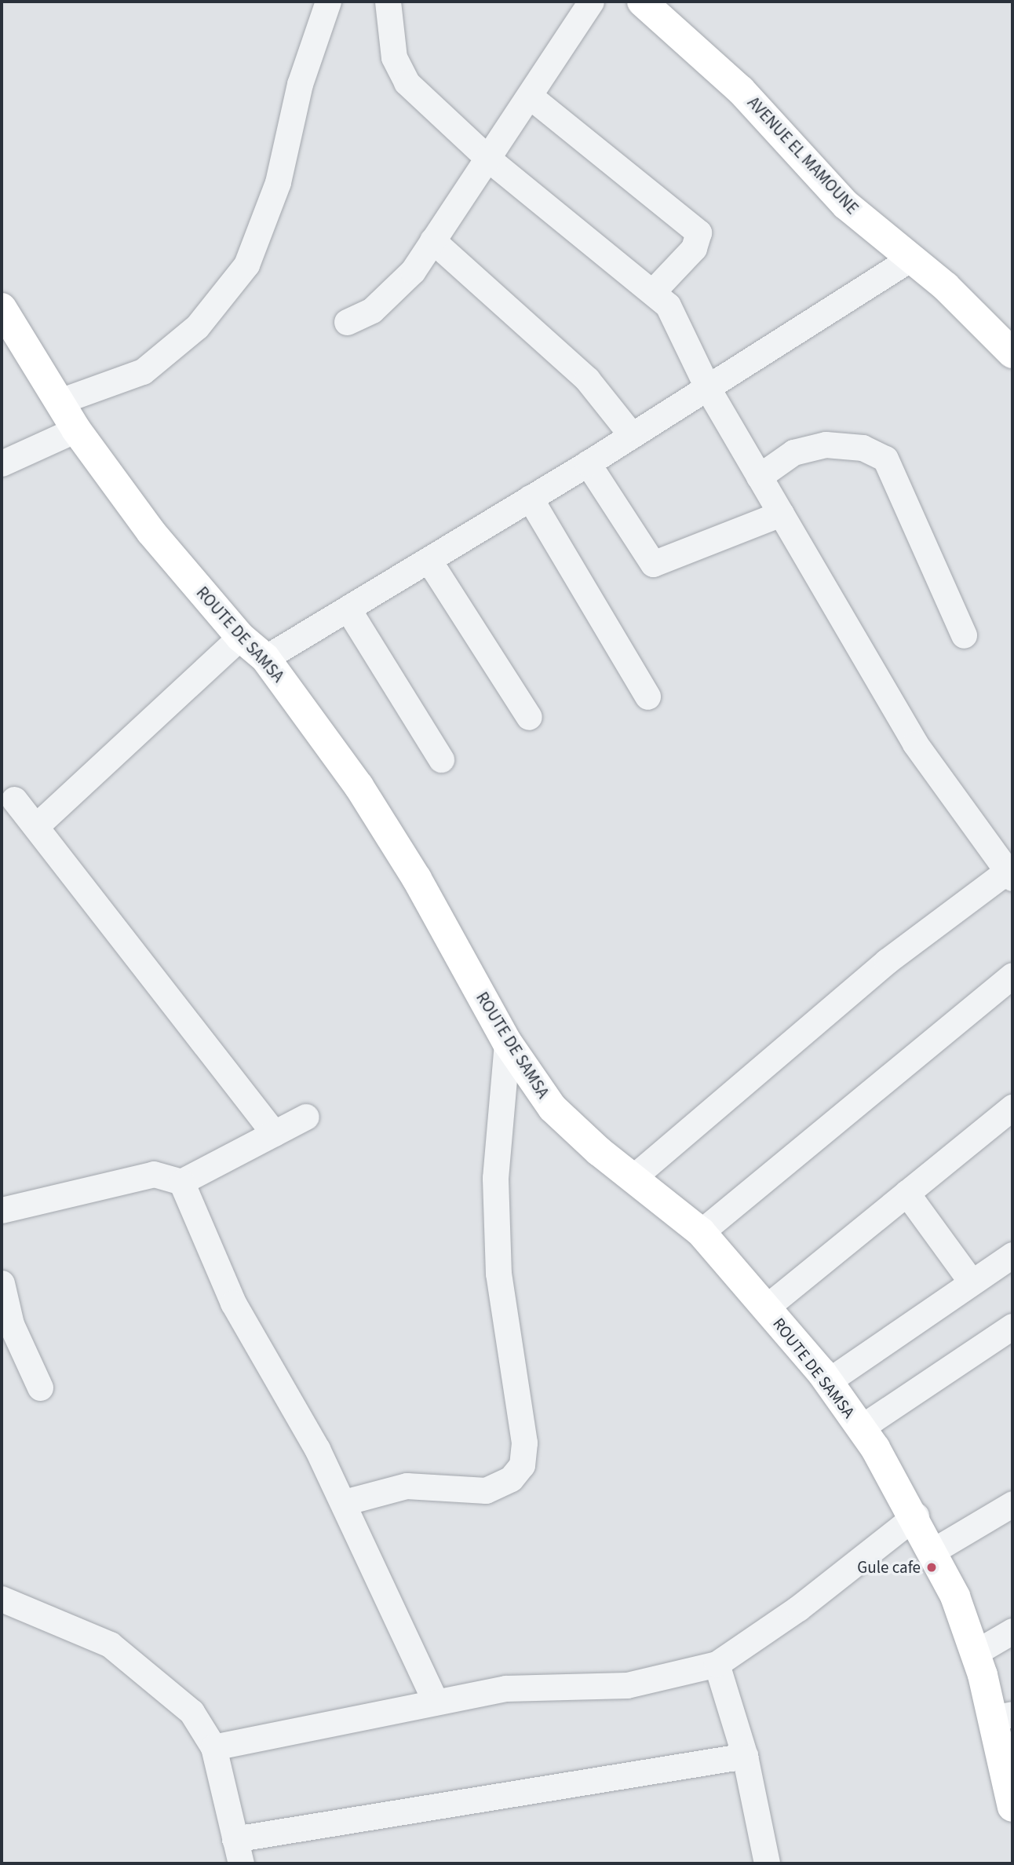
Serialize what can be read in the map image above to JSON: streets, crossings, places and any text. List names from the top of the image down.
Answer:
{
  "streets": {
    "street": ["AVENUE EL MAMOUNE", "ROUTE DE SAMSA"]
  },
  "places": ["Gule cafe"]
}
